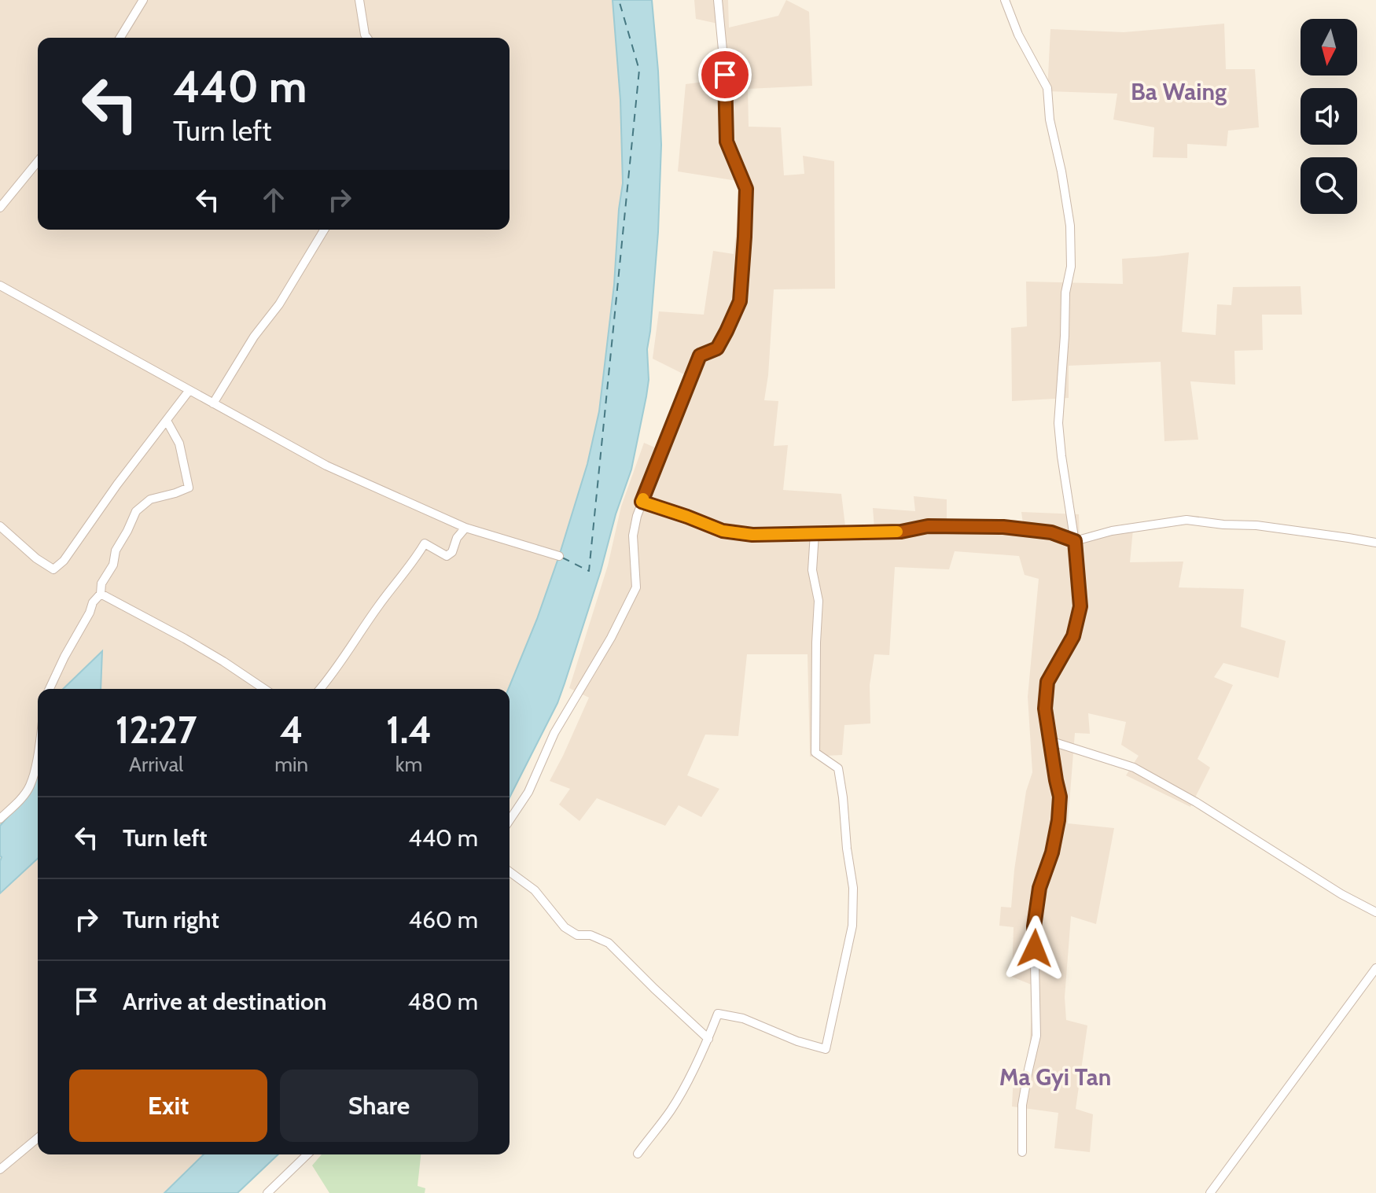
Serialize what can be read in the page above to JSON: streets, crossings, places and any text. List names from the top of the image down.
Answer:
{
  "districts": ["Ba Waing", "Ma Gyi Tan"],
  "north": "bottom",
  "page": {
    "turn": ["440 m", "Turn left"],
    "eta": [
      "12:27",
      "Arrival",
      "4",
      "min",
      "1.4",
      "km"
    ],
    "list": [
      {
        "name": "Turn left",
        "value": "440 m"
      },
      {
        "name": "Turn right",
        "value": "460 m"
      },
      {
        "name": "Arrive at destination",
        "value": "480 m"
      }
    ],
    "buttons": ["Exit", "Share"]
  }
}
